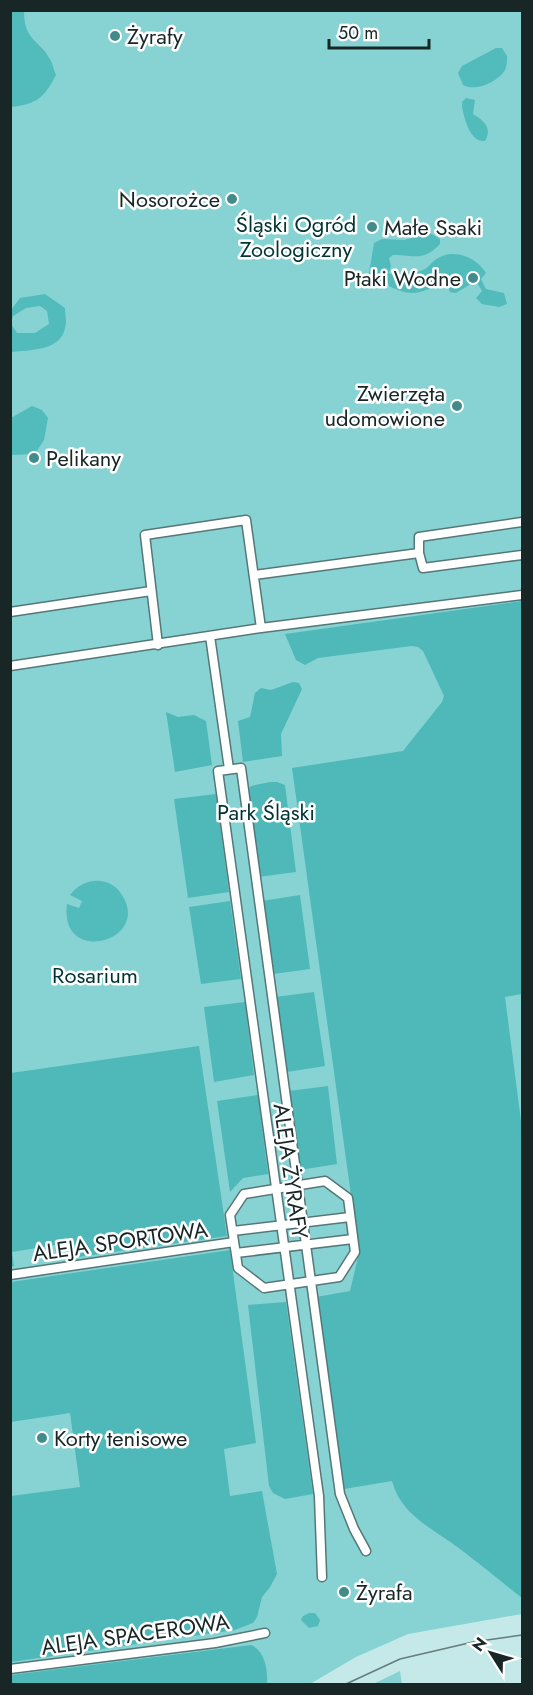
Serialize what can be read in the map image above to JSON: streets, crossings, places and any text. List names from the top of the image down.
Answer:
{
  "streets": {
    "street": ["ALEJA ŻYRAFY", "ALEJA SPORTOWA", "ALEJA SPACEROWA"]
  },
  "parks": ["Śląski Ogród Zoologiczny", "Park Śląski", "Rosarium"],
  "places": [
    "Żyrafy",
    "Nosorożce",
    "Małe Ssaki",
    "Ptaki Wodne",
    "Zwierzęta udomowione",
    "Pelikany",
    "Korty tenisowe",
    "Żyrafa"
  ],
  "scale_bar": "50 m",
  "north": "top left"
}
